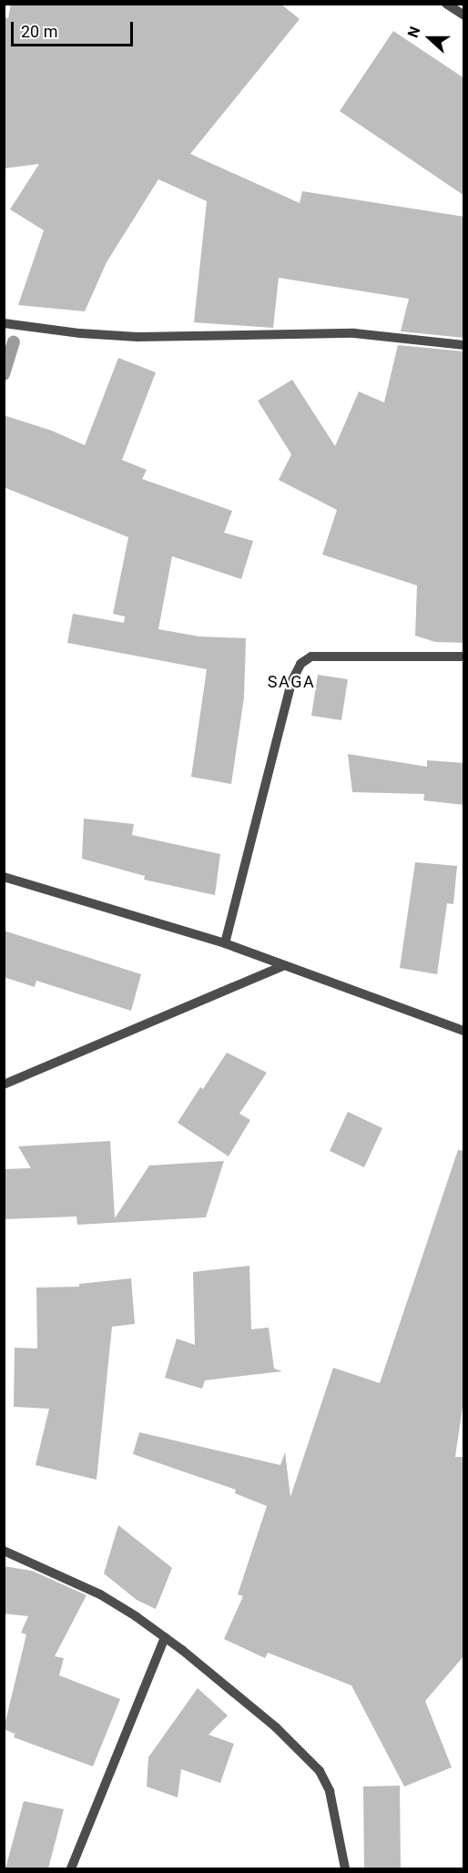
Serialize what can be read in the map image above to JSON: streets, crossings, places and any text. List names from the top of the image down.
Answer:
{
  "districts": ["SAGA"],
  "scale_bar": "20 m",
  "north": "left"
}
